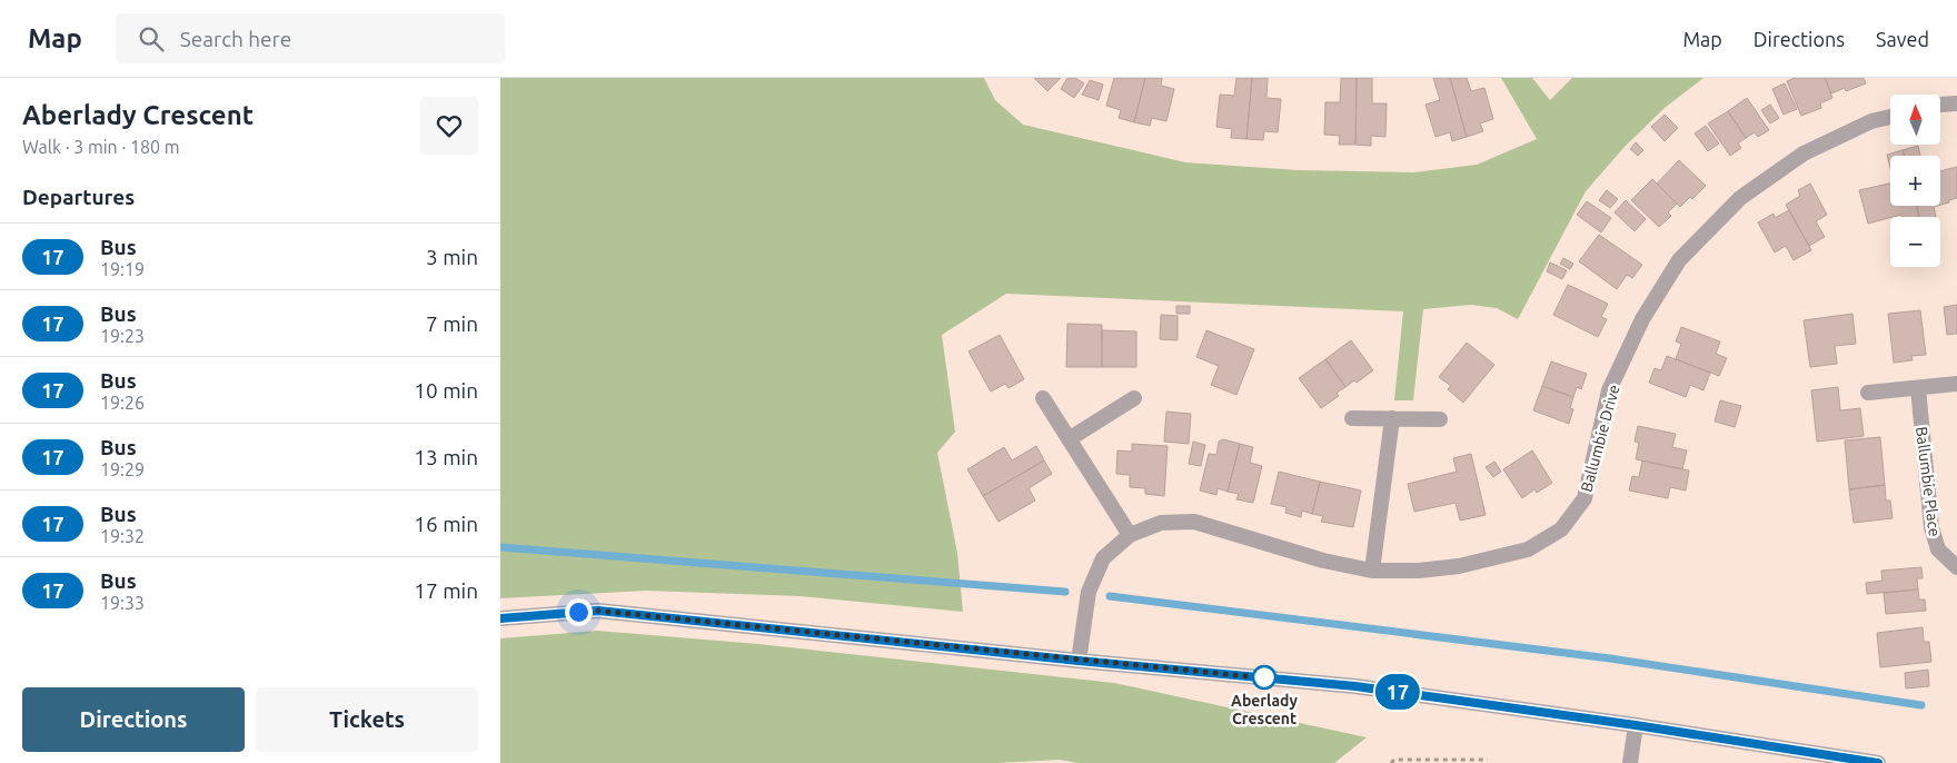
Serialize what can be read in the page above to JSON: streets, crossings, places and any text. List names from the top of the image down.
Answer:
{
  "streets": {
    "street": ["Ballumbie Drive", "Ballumbie Place"]
  },
  "places": ["Aberlady Crescent"],
  "lines": ["bus line 17"],
  "north": "top",
  "page": {
    "header": "Map",
    "search": "Search here",
    "nav": ["Map", "Directions", "Saved"],
    "heading": [
      ["Aberlady Crescent", "Walk · 3 min · 180 m"],
      "Departures"
    ],
    "on_map": "17",
    "map_buttons": ["+", "−"],
    "list": [
      {
        "mark": "17",
        "name": "Bus",
        "note": "19:19",
        "value": "3 min"
      },
      {
        "mark": "17",
        "name": "Bus",
        "note": "19:23",
        "value": "7 min"
      },
      {
        "mark": "17",
        "name": "Bus",
        "note": "19:26",
        "value": "10 min"
      },
      {
        "mark": "17",
        "name": "Bus",
        "note": "19:29",
        "value": "13 min"
      },
      {
        "mark": "17",
        "name": "Bus",
        "note": "19:32",
        "value": "16 min"
      },
      {
        "mark": "17",
        "name": "Bus",
        "note": "19:33",
        "value": "17 min"
      }
    ],
    "buttons": ["Directions", "Tickets"]
  }
}
